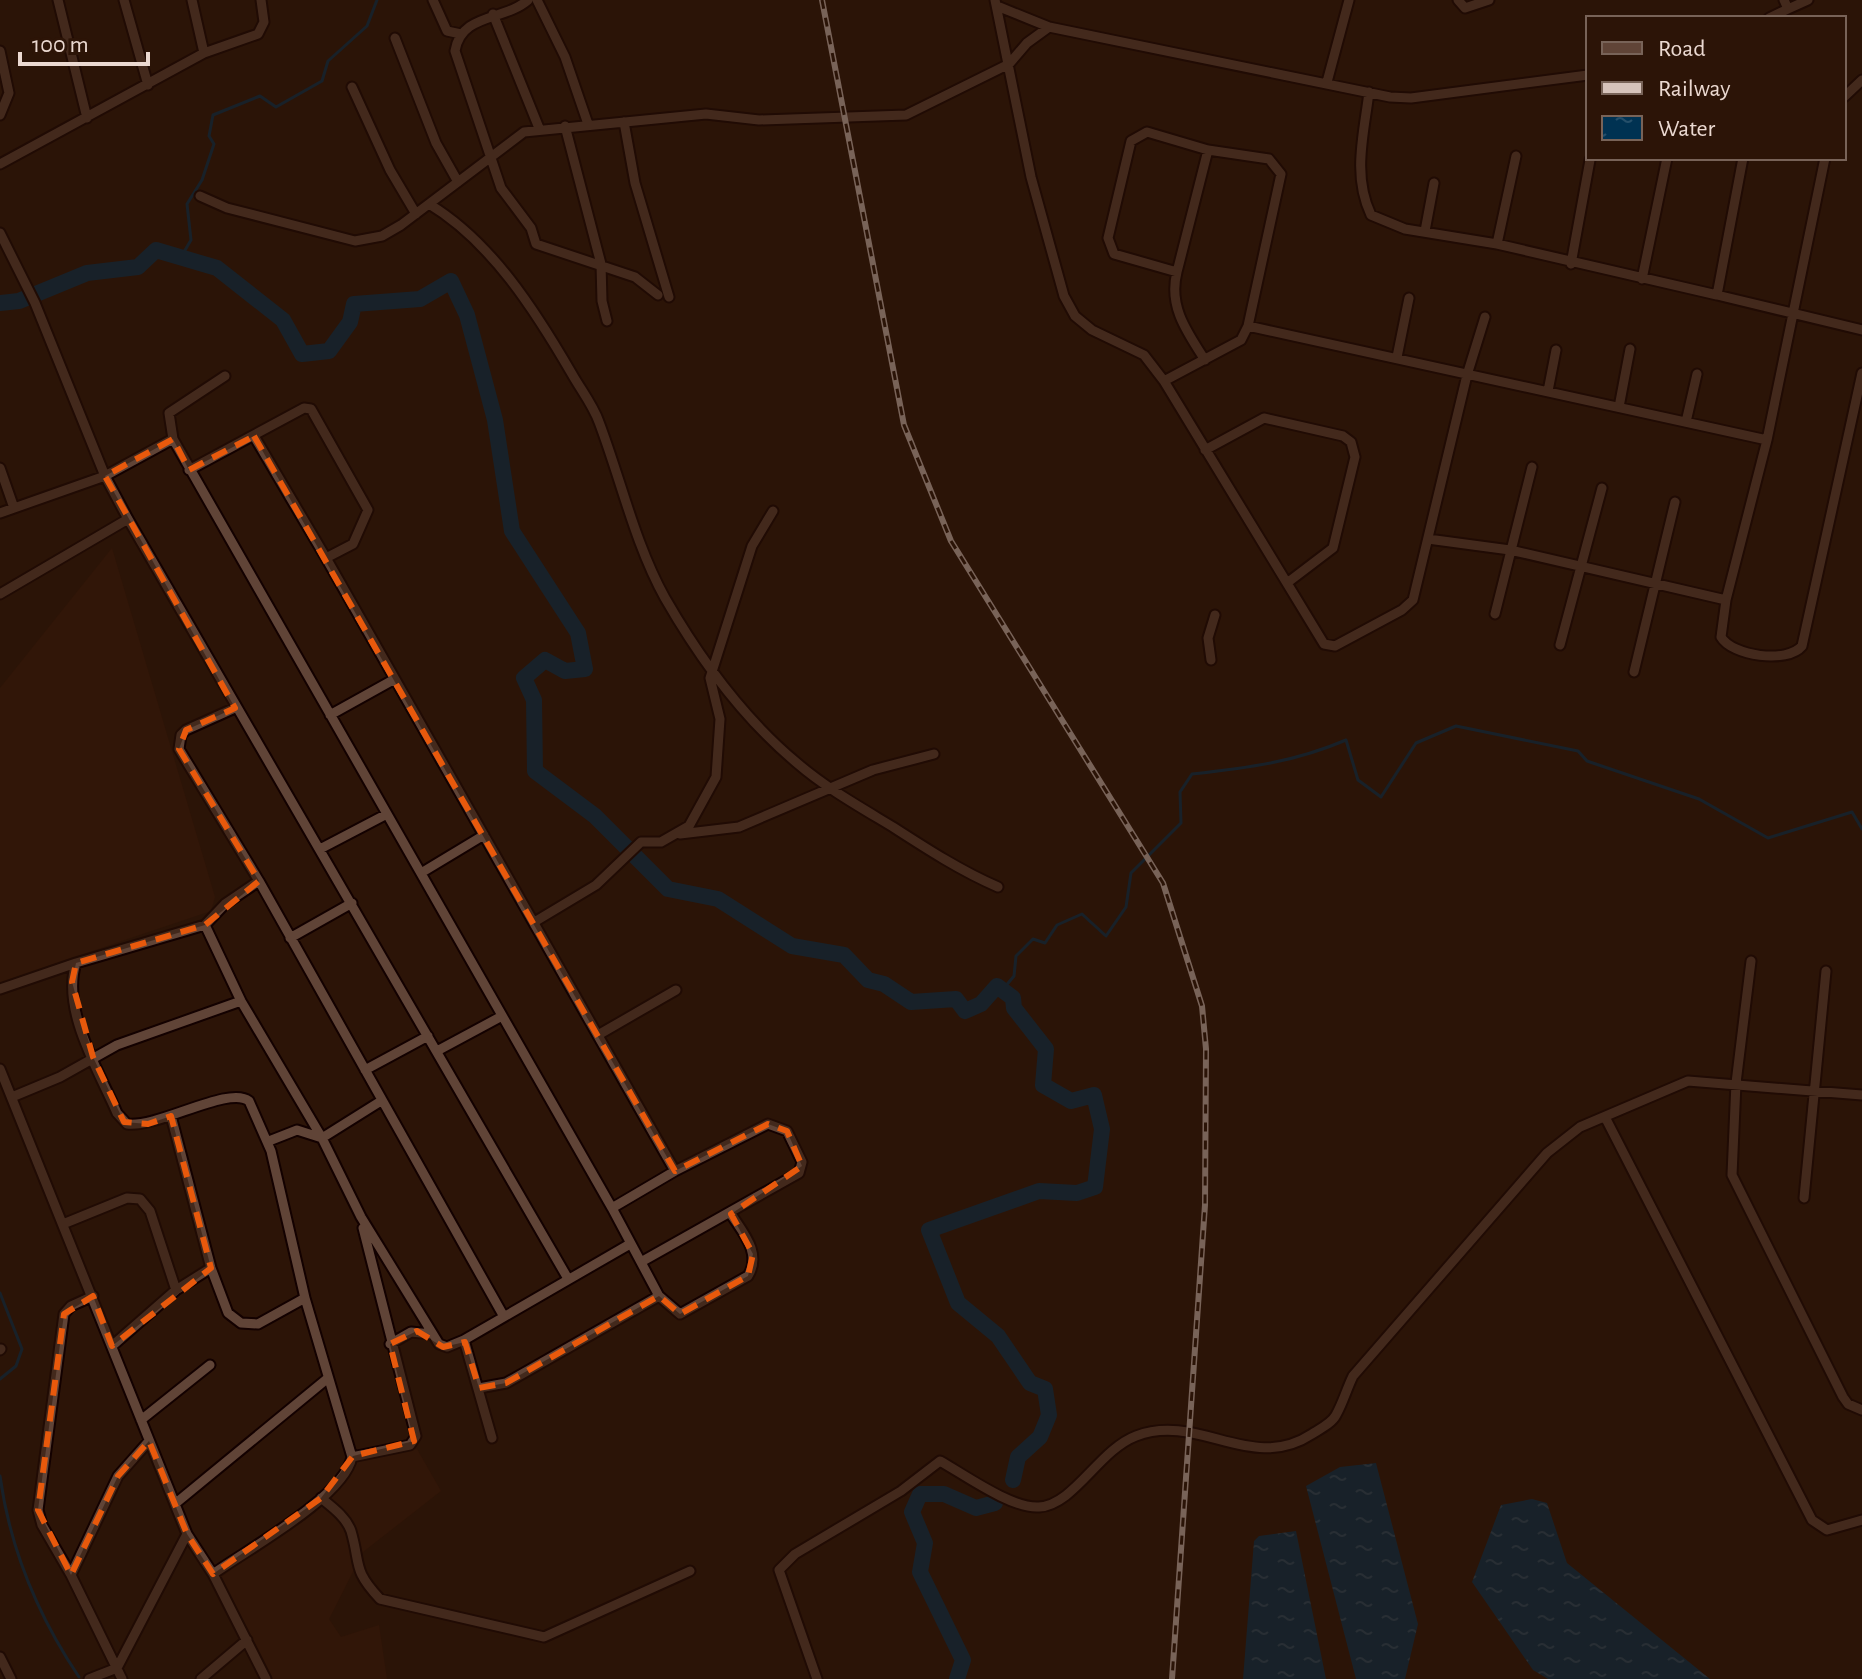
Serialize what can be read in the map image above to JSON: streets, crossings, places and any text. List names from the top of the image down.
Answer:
{
  "legend": ["Road", "Railway", "Water"],
  "scale_bar": "100 m"
}
